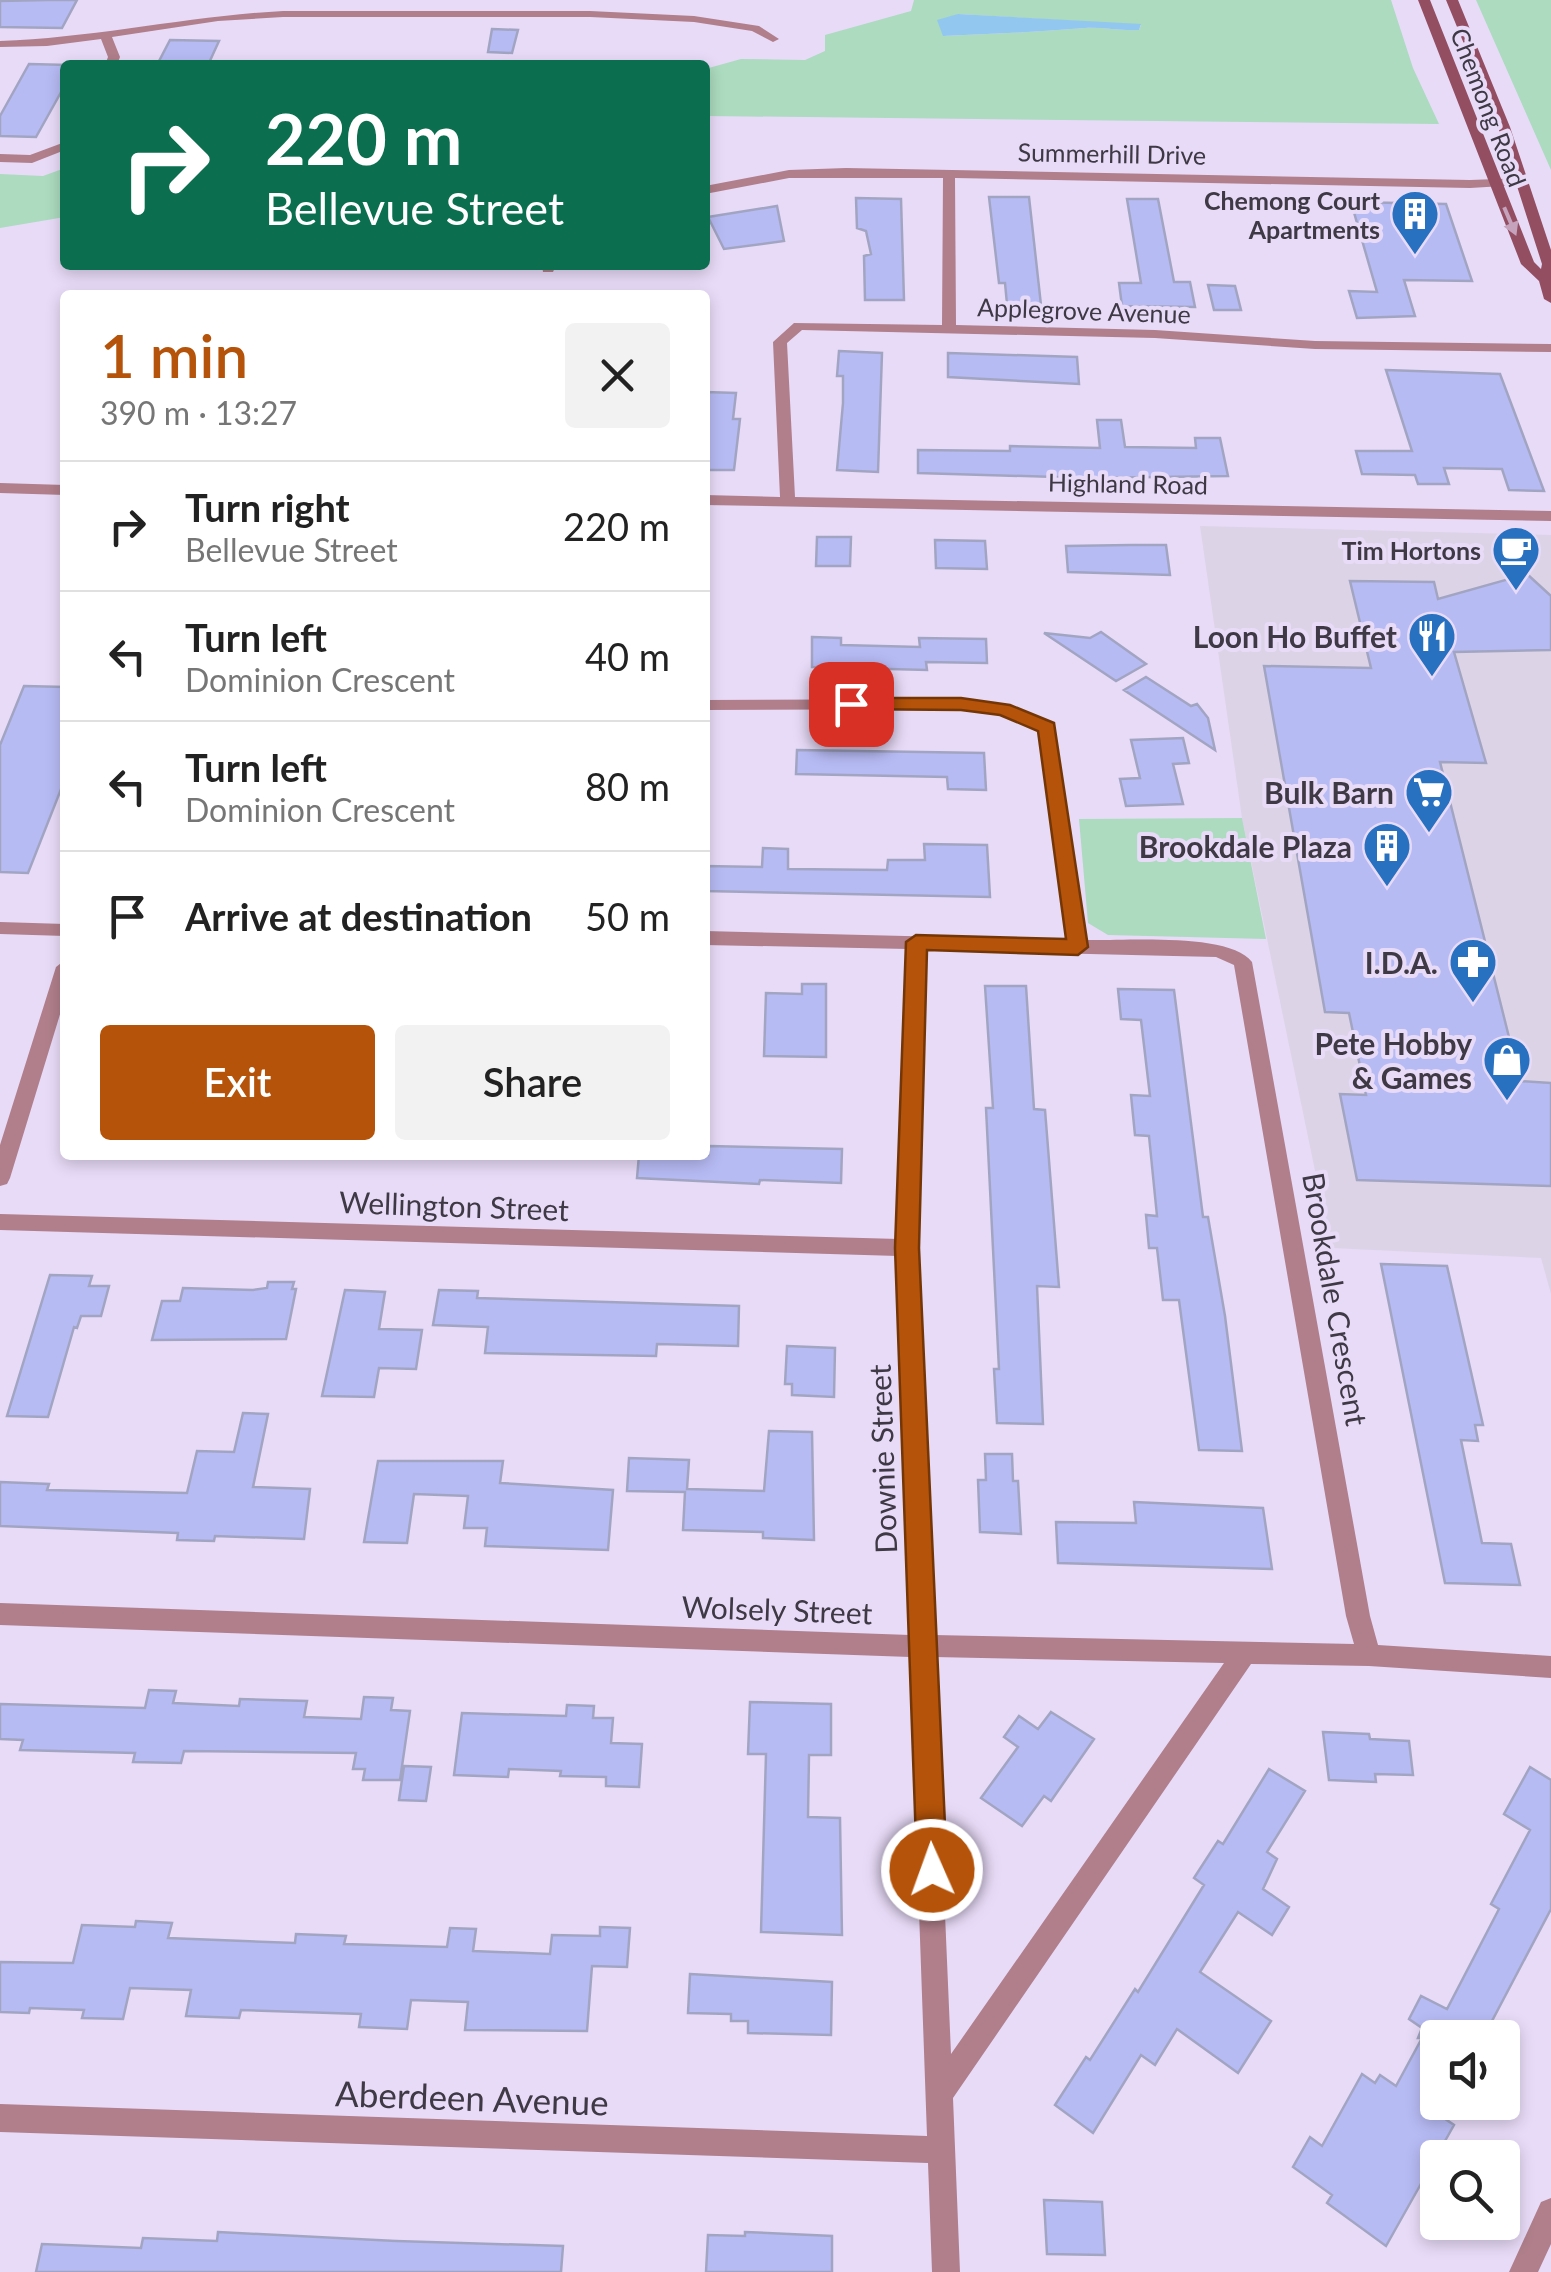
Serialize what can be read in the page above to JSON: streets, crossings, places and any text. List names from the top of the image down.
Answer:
{
  "streets": {
    "main road": ["Chemong Road"],
    "street": [
      "Summerhill Drive",
      "Applegrove Avenue",
      "Highland Road",
      "Wellington Street",
      "Brookdale Crescent",
      "Downie Street",
      "Wolsely Street",
      "Aberdeen Avenue"
    ]
  },
  "crossings": [
    ["Chemong Road", "Summerhill Drive"],
    ["Applegrove Avenue", "Highland Road"],
    ["Wellington Street", "Downie Street"],
    ["Brookdale Crescent", "Wolsely Street"],
    ["Downie Street", "Wolsely Street"],
    ["Downie Street", "Aberdeen Avenue"]
  ],
  "places": {
    "building": ["Chemong Court Apartments", "Brookdale Plaza"],
    "cafe": ["Tim Hortons"],
    "restaurant": ["Loon Ho Buffet"],
    "supermarket": ["Bulk Barn"],
    "pharmacy": ["I.D.A."],
    "shop": ["Pete Hobby & Games"]
  },
  "page": {
    "turn": ["220 m", "Bellevue Street"],
    "heading": ["1 min", "390 m · 13:27"],
    "list": [
      {
        "name": "Turn right",
        "note": "Bellevue Street",
        "value": "220 m"
      },
      {
        "name": "Turn left",
        "note": "Dominion Crescent",
        "value": "40 m"
      },
      {
        "name": "Turn left",
        "note": "Dominion Crescent",
        "value": "80 m"
      },
      {
        "name": "Arrive at destination",
        "value": "50 m"
      }
    ],
    "buttons": ["Exit", "Share"]
  }
}
